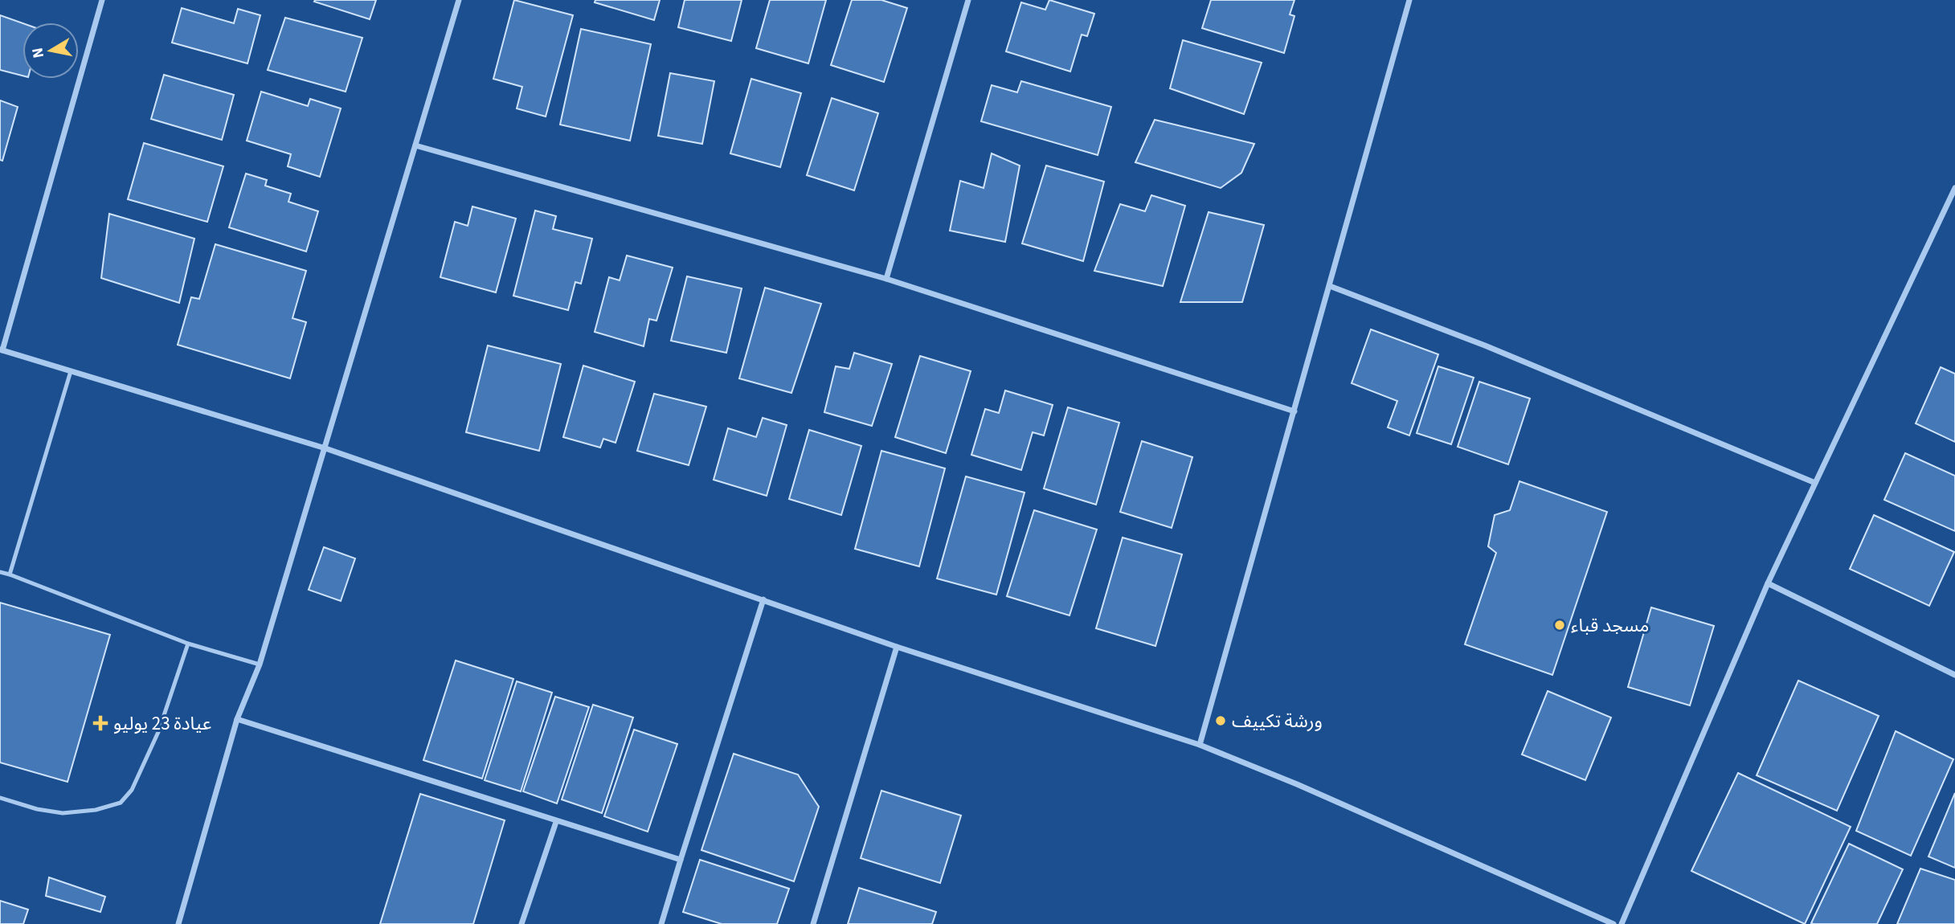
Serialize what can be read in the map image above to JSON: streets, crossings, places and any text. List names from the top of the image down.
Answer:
{
  "places": {
    "other": ["مسجد قباء", "ورشة تكييف"],
    "health": ["عيادة 23 يوليو"]
  },
  "north": "left"
}
